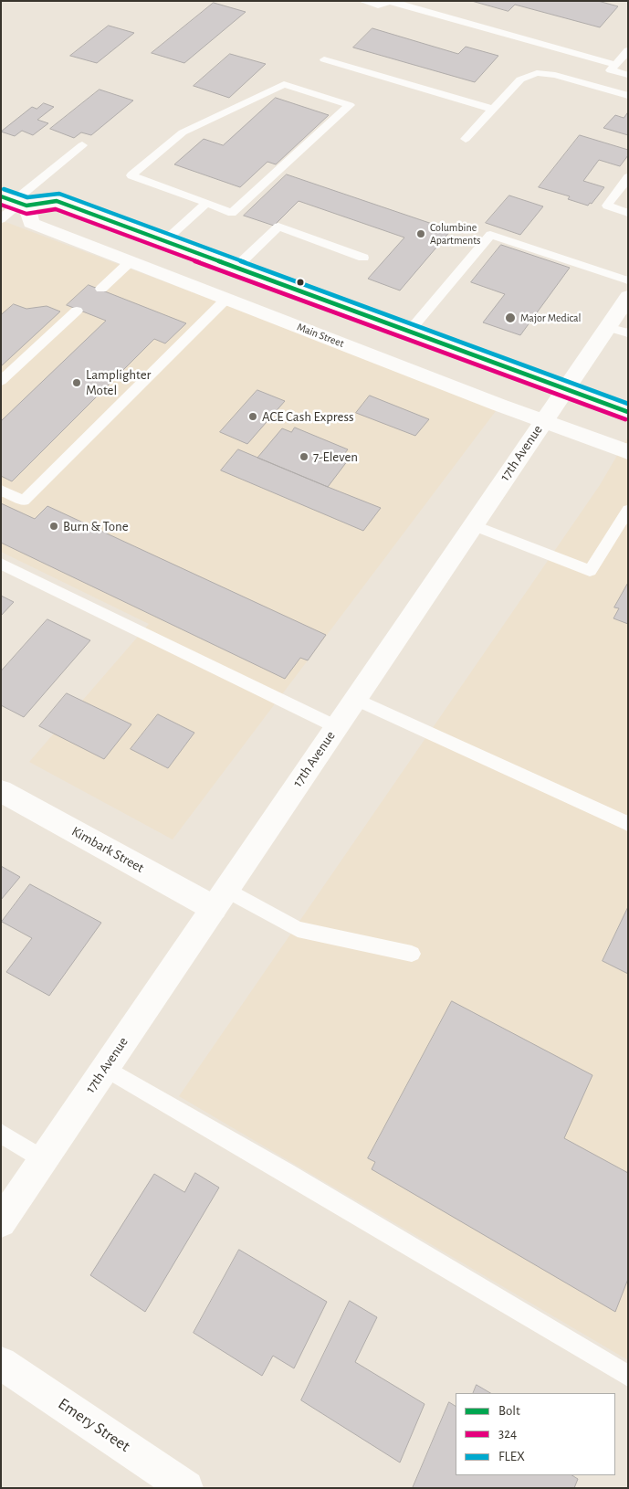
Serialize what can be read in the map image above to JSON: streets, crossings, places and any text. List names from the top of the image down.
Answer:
{
  "streets": {
    "main road": [
      "Main Street",
      "17th Avenue",
      "Kimbark Street",
      "Emery Street"
    ]
  },
  "crossings": [
    ["Main Street", "17th Avenue"],
    ["17th Avenue", "Kimbark Street"]
  ],
  "places": [
    "Columbine Apartments",
    "Major Medical",
    "Lamplighter Motel",
    "ACE Cash Express",
    "7-Eleven",
    "Burn & Tone"
  ],
  "lines": ["transit line FLEX", "transit line Bolt", "transit line 324"],
  "legend": ["Bolt", "324", "FLEX"]
}
